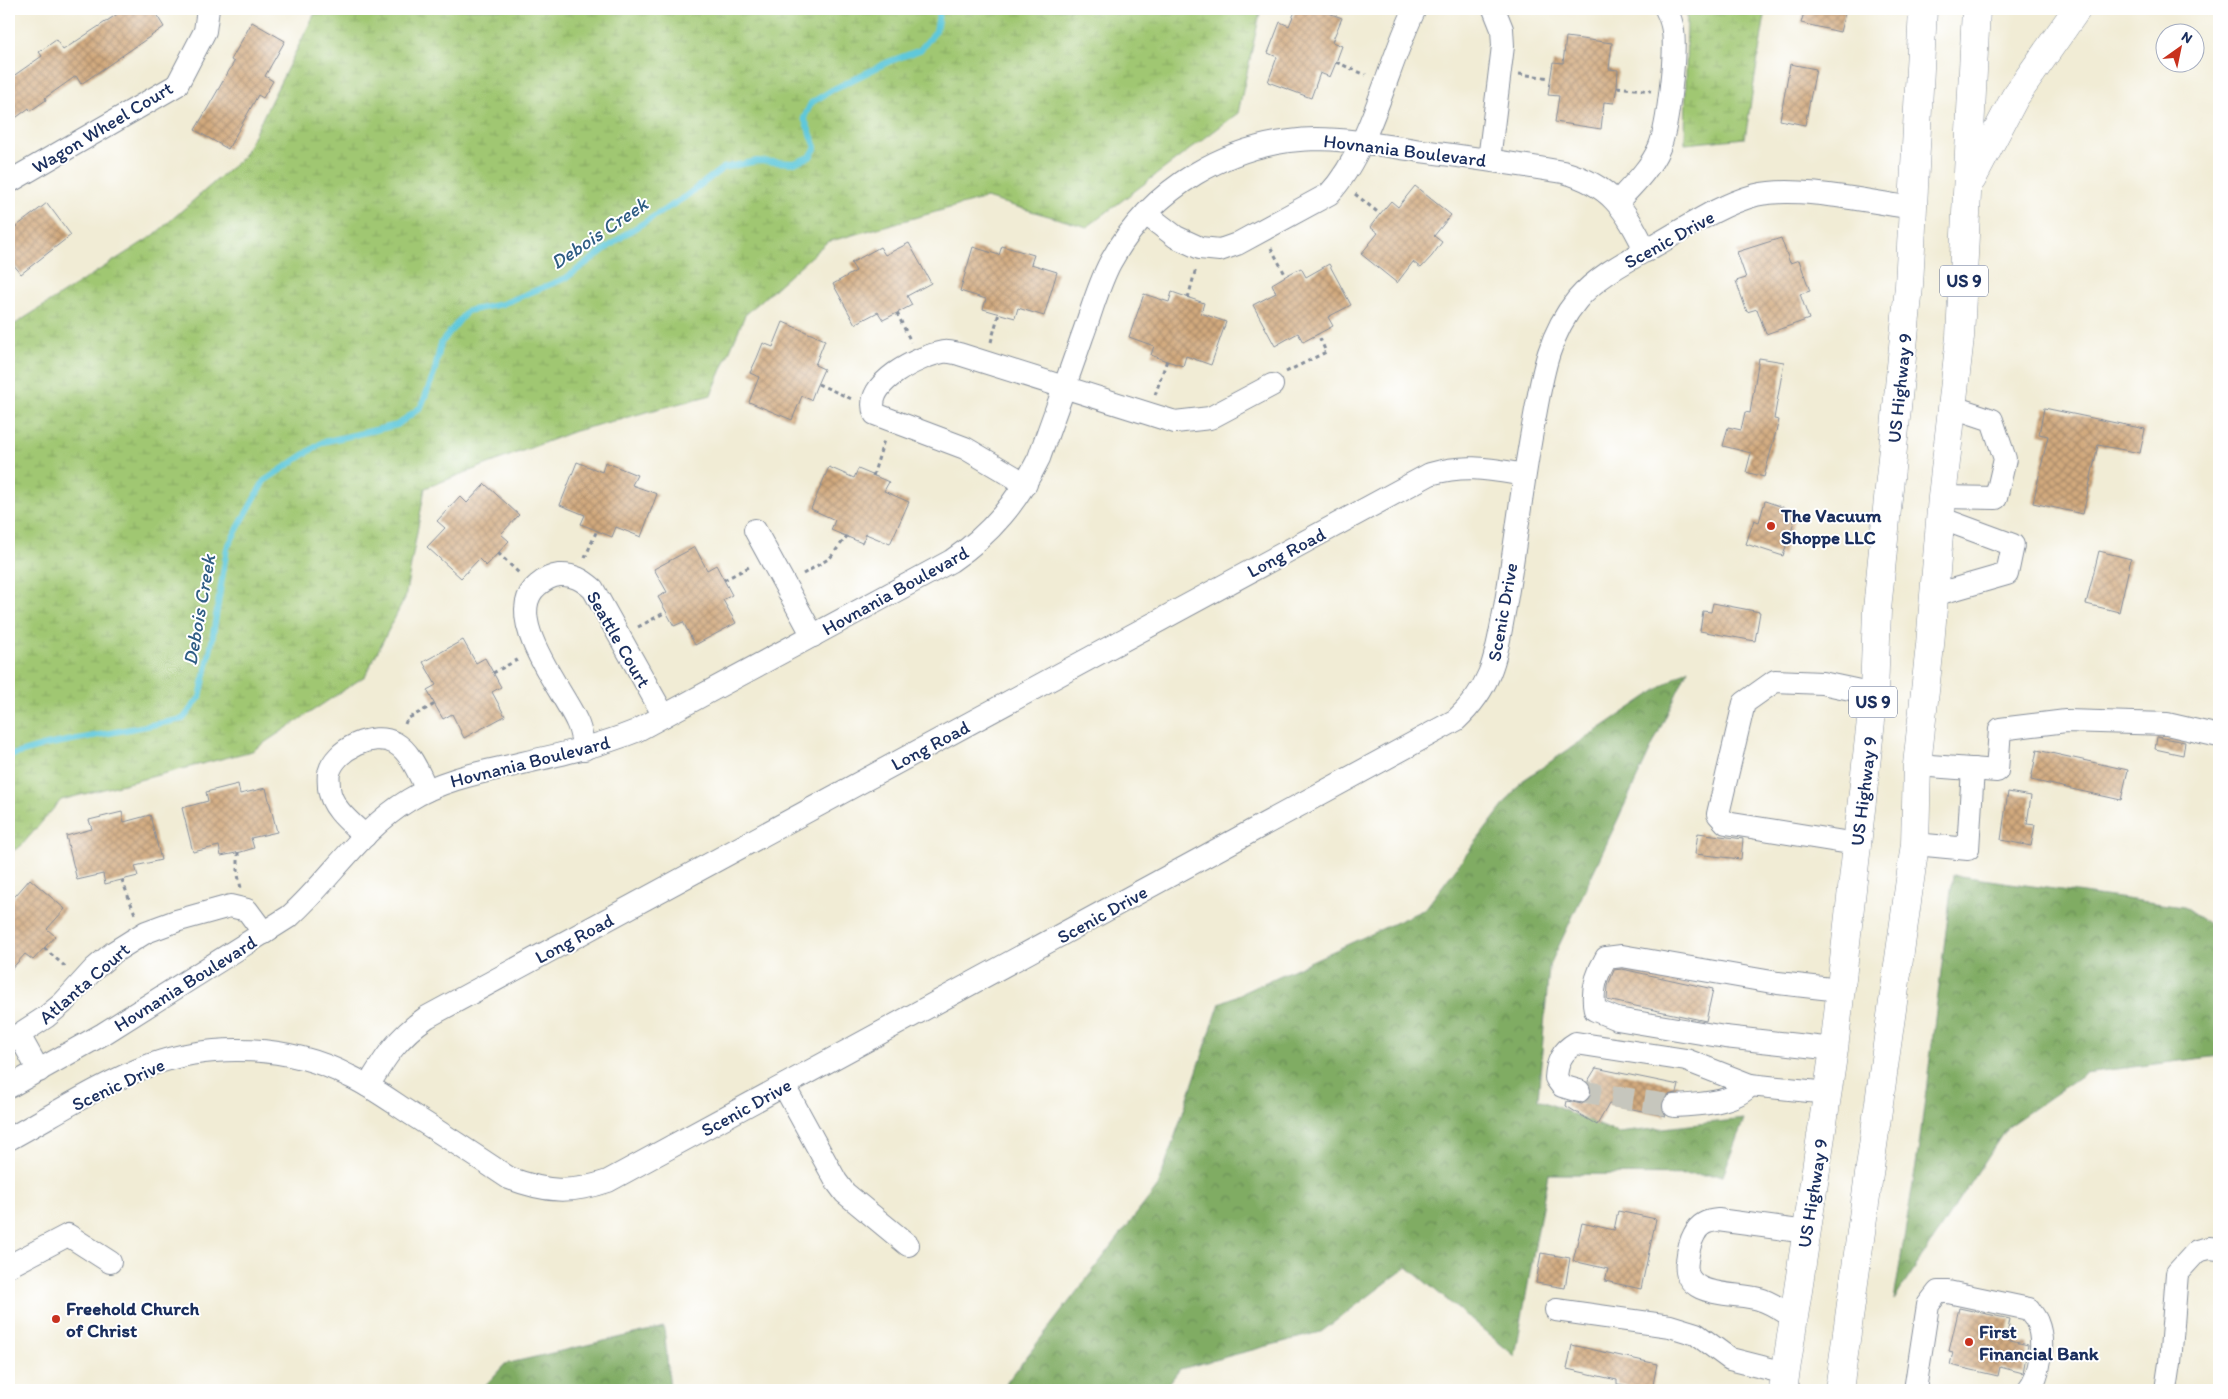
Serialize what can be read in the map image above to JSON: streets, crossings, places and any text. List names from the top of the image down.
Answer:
{
  "streets": {
    "highway": ["US 9", "US Highway 9"],
    "street": [
      "Wagon Wheel Court",
      "Hovnania Boulevard",
      "Scenic Drive",
      "Long Road",
      "Seattle Court",
      "Atlanta Court"
    ]
  },
  "crossings": [
    ["Hovnania Boulevard", "Scenic Drive"],
    ["Hovnania Boulevard", "Seattle Court"],
    ["Hovnania Boulevard", "Atlanta Court"],
    ["Scenic Drive", "US Highway 9"],
    ["Scenic Drive", "Long Road"]
  ],
  "water": ["Debois Creek"],
  "places": ["The Vacuum Shoppe LLC", "Freehold Church of Christ", "First Financial Bank"],
  "north": "top right"
}
